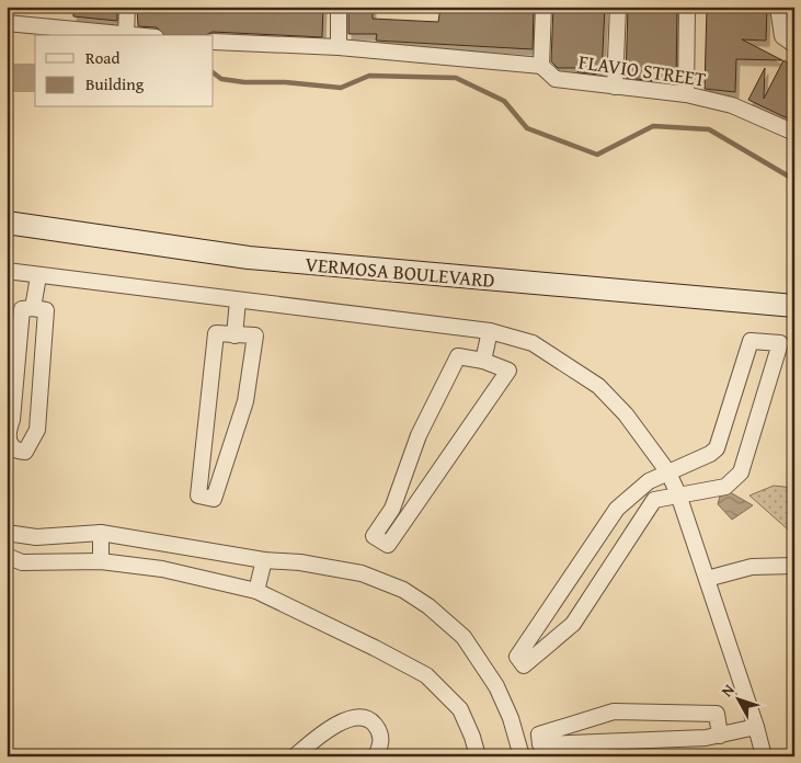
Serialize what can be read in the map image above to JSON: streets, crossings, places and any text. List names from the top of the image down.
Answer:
{
  "streets": {
    "main road": ["VERMOSA BOULEVARD"],
    "street": ["FLAVIO STREET"]
  },
  "legend": ["Road", "Building"],
  "north": "top left"
}
